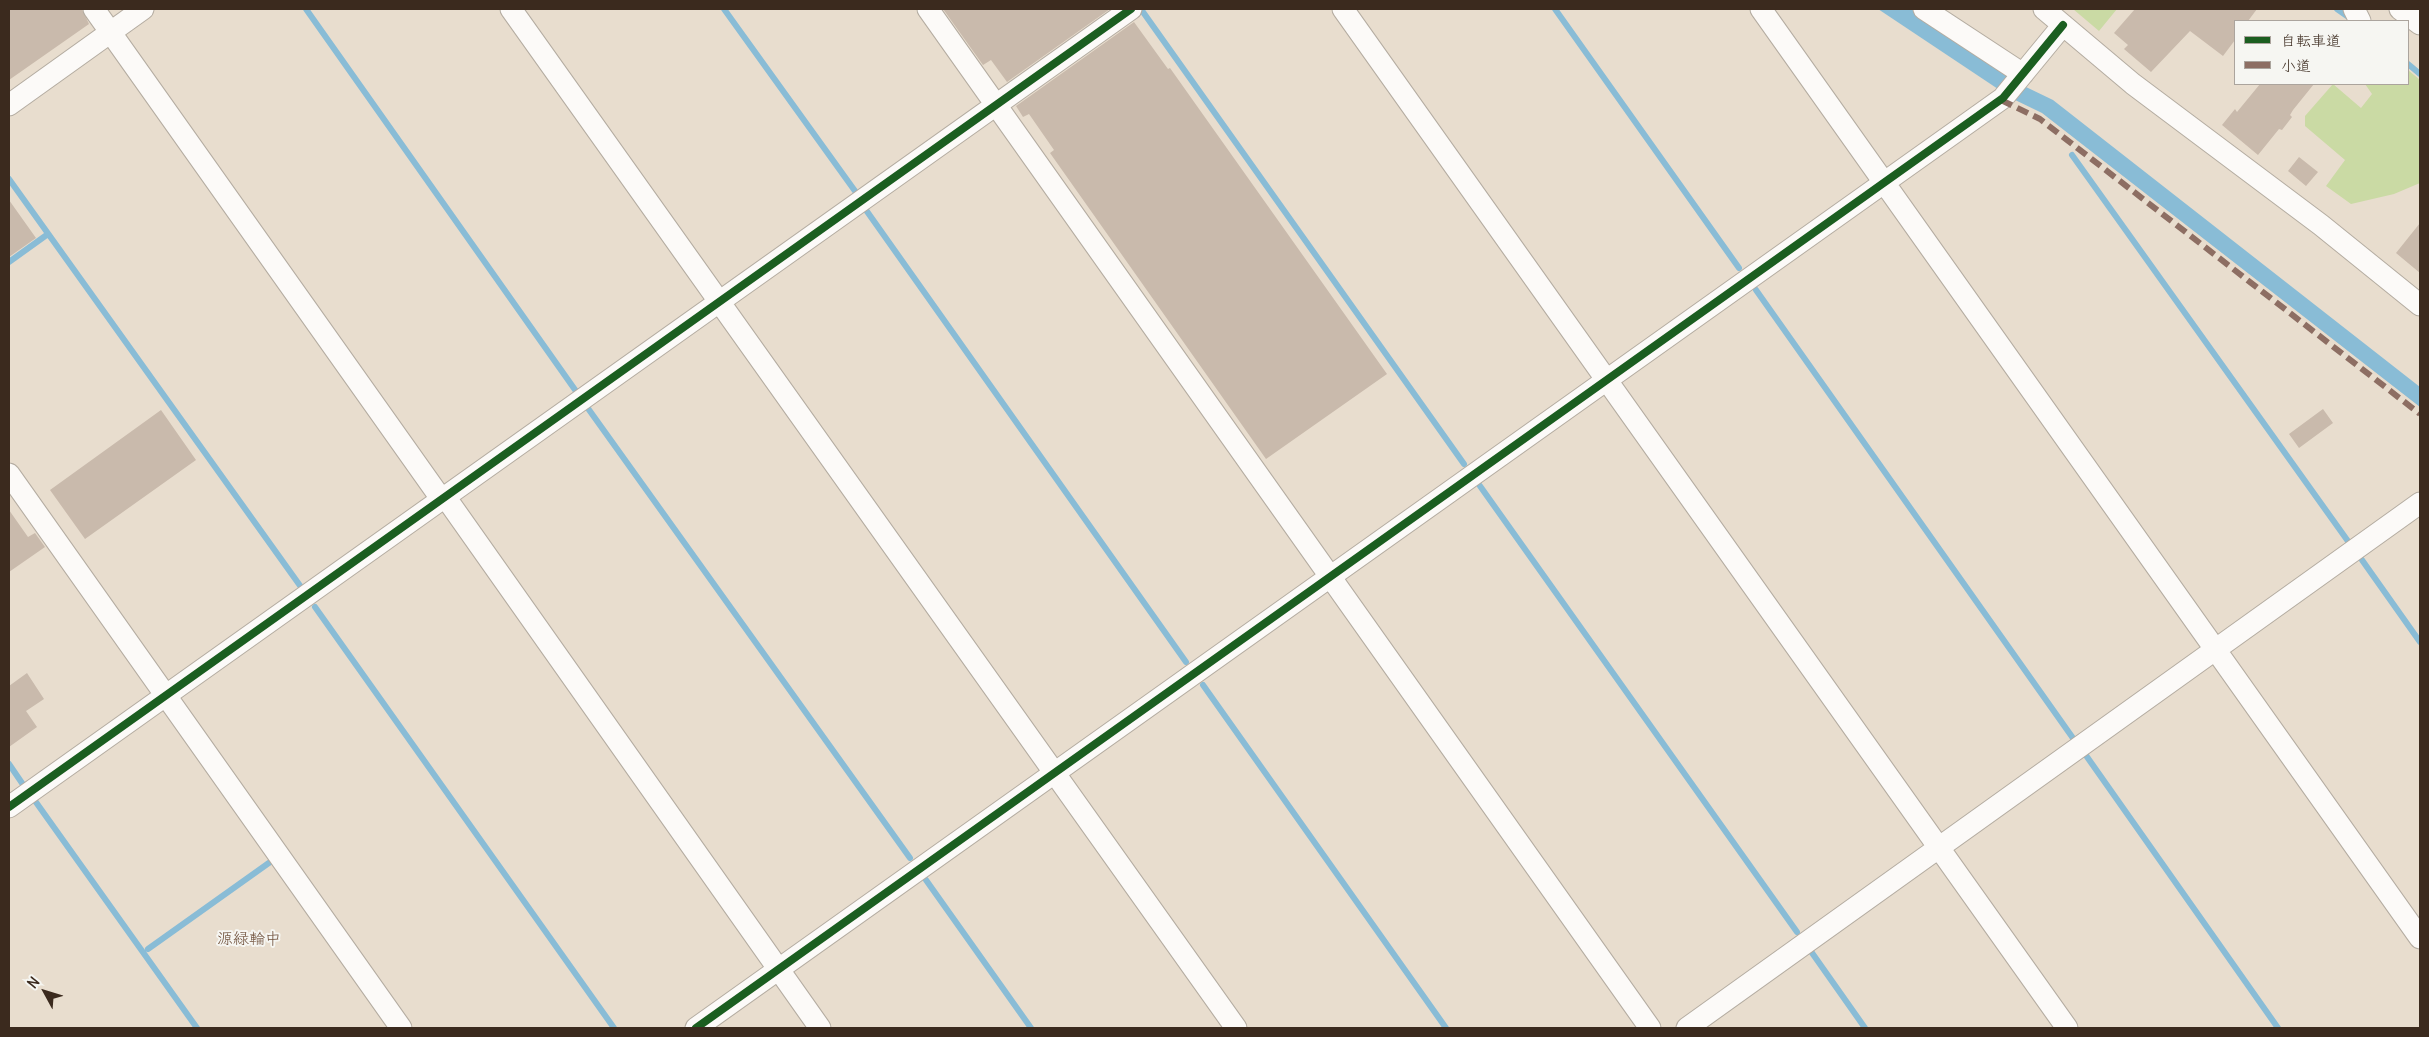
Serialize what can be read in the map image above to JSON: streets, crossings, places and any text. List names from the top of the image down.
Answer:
{
  "districts": ["源緑輪中"],
  "legend": ["自転車道", "小道"],
  "north": "top left"
}
